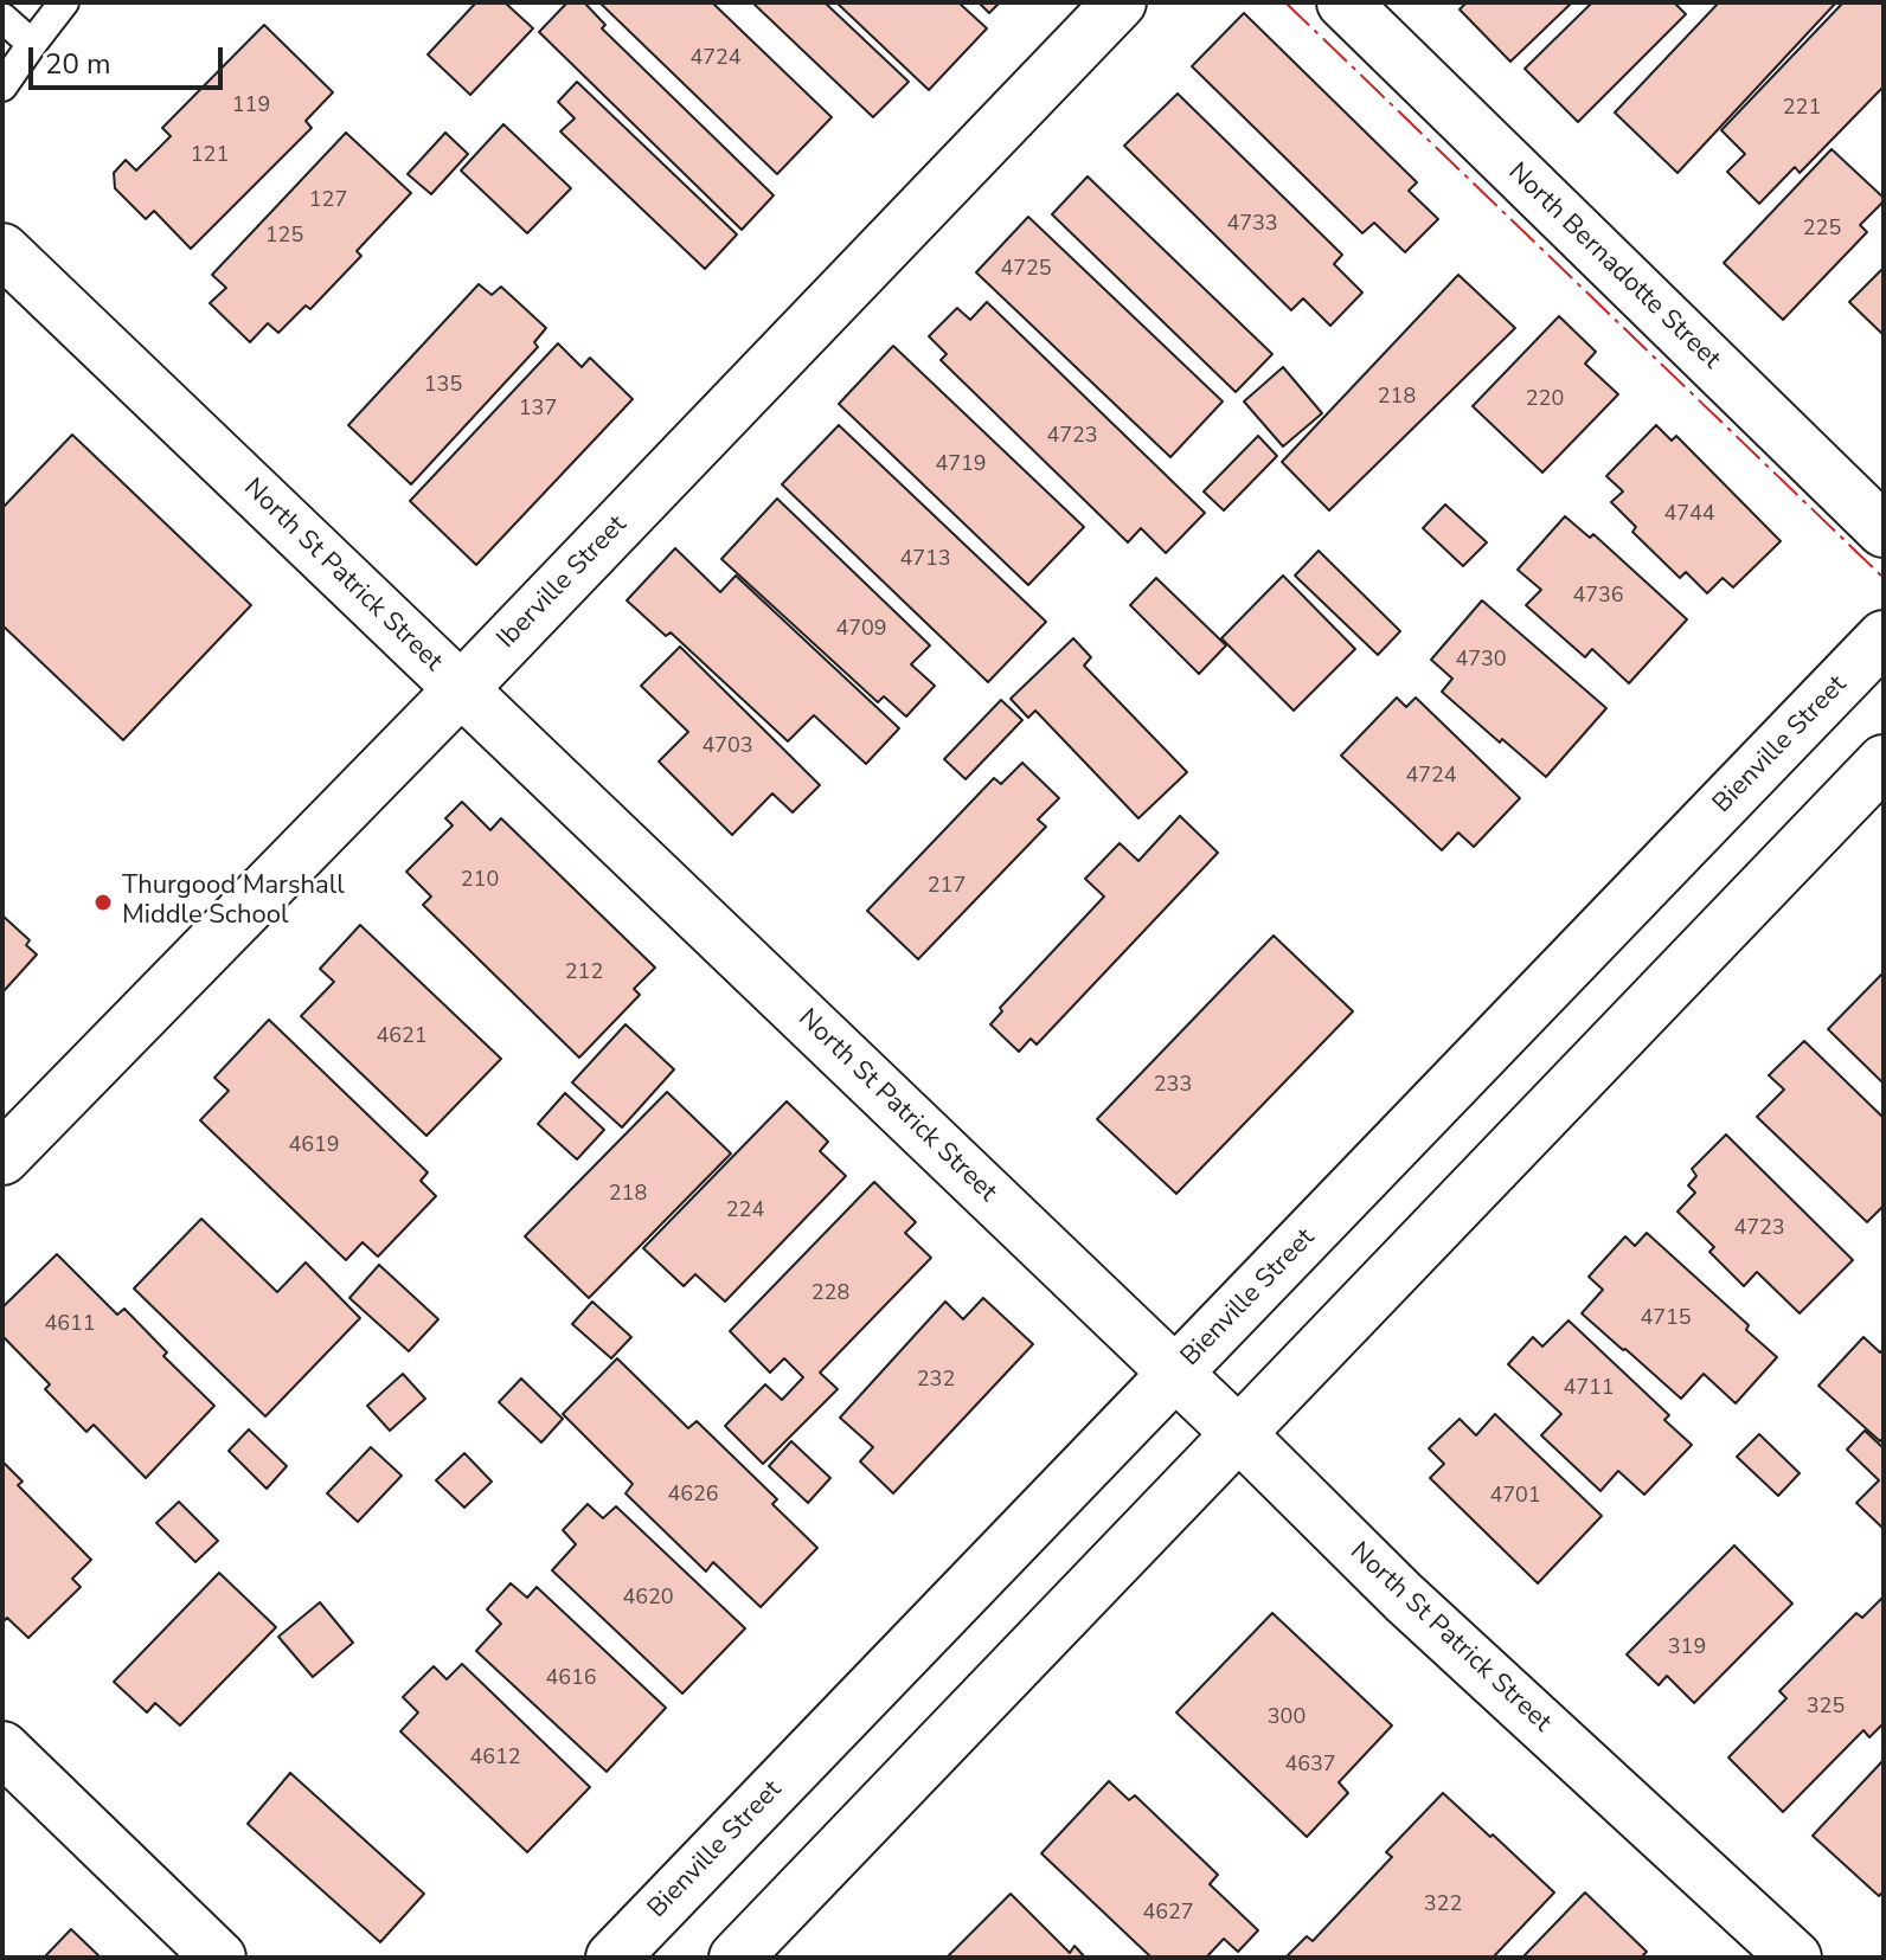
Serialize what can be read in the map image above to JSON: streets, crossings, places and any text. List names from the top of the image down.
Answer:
{
  "streets": {
    "street": [
      "North Bernadotte Street",
      "North St Patrick Street",
      "Iberville Street",
      "Bienville Street"
    ]
  },
  "crossings": [
    ["North St Patrick Street", "Iberville Street"],
    ["North St Patrick Street", "Bienville Street"]
  ],
  "places": ["Thurgood Marshall Middle School"],
  "house_numbers": [
    "4724",
    "119",
    "221",
    "121",
    "127",
    "4733",
    "225",
    "125",
    "4725",
    "135",
    "218",
    "220",
    "137",
    "4723",
    "4719",
    "4744",
    "4713",
    "4736",
    "4709",
    "4730",
    "4703",
    "4724",
    "210",
    "217",
    "212",
    "4621",
    "233",
    "4619",
    "218",
    "224",
    "4723",
    "228",
    "4715",
    "4611",
    "232",
    "4711",
    "4626",
    "4701",
    "4620",
    "319",
    "4616",
    "325",
    "300",
    "4612",
    "4637",
    "322",
    "4627"
  ],
  "scale_bar": "20 m"
}
